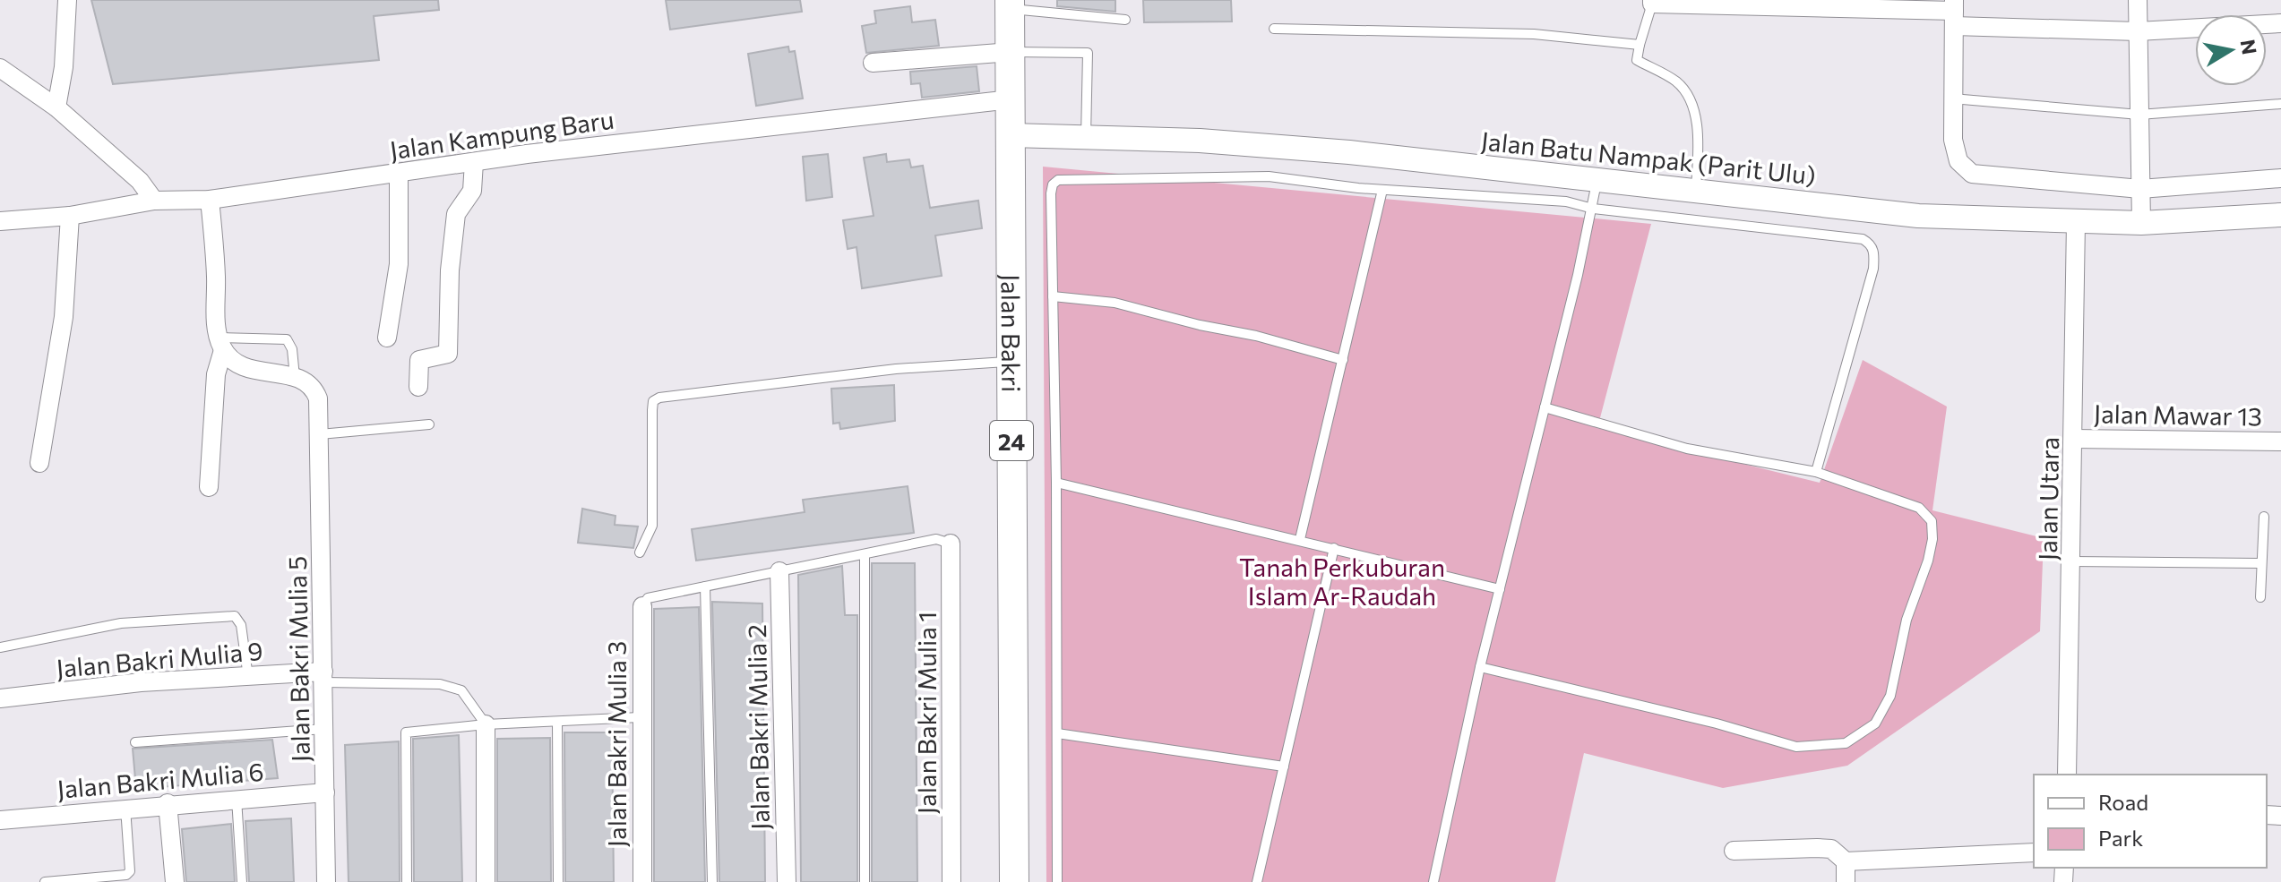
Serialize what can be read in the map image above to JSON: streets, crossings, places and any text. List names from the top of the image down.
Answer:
{
  "streets": {
    "main road": ["Jalan Bakri", "24"],
    "street": [
      "Jalan Kampung Baru",
      "Jalan Batu Nampak (Parit Ulu)",
      "Jalan Mawar 13",
      "Jalan Utara",
      "Jalan Bakri Mulia 9",
      "Jalan Bakri Mulia 5",
      "Jalan Bakri Mulia 1",
      "Jalan Bakri Mulia 2",
      "Jalan Bakri Mulia 3",
      "Jalan Bakri Mulia 6"
    ]
  },
  "crossings": [
    ["Jalan Kampung Baru", "Jalan Bakri"],
    ["Jalan Batu Nampak (Parit Ulu)", "Jalan Bakri"],
    ["Jalan Batu Nampak (Parit Ulu)", "Jalan Utara"],
    ["Jalan Mawar 13", "Jalan Utara"],
    ["Jalan Bakri Mulia 9", "Jalan Bakri Mulia 5"],
    ["Jalan Bakri Mulia 5", "Jalan Bakri Mulia 6"]
  ],
  "parks": ["Tanah Perkuburan Islam Ar-Raudah"],
  "legend": ["Road", "Park"],
  "north": "right"
}
